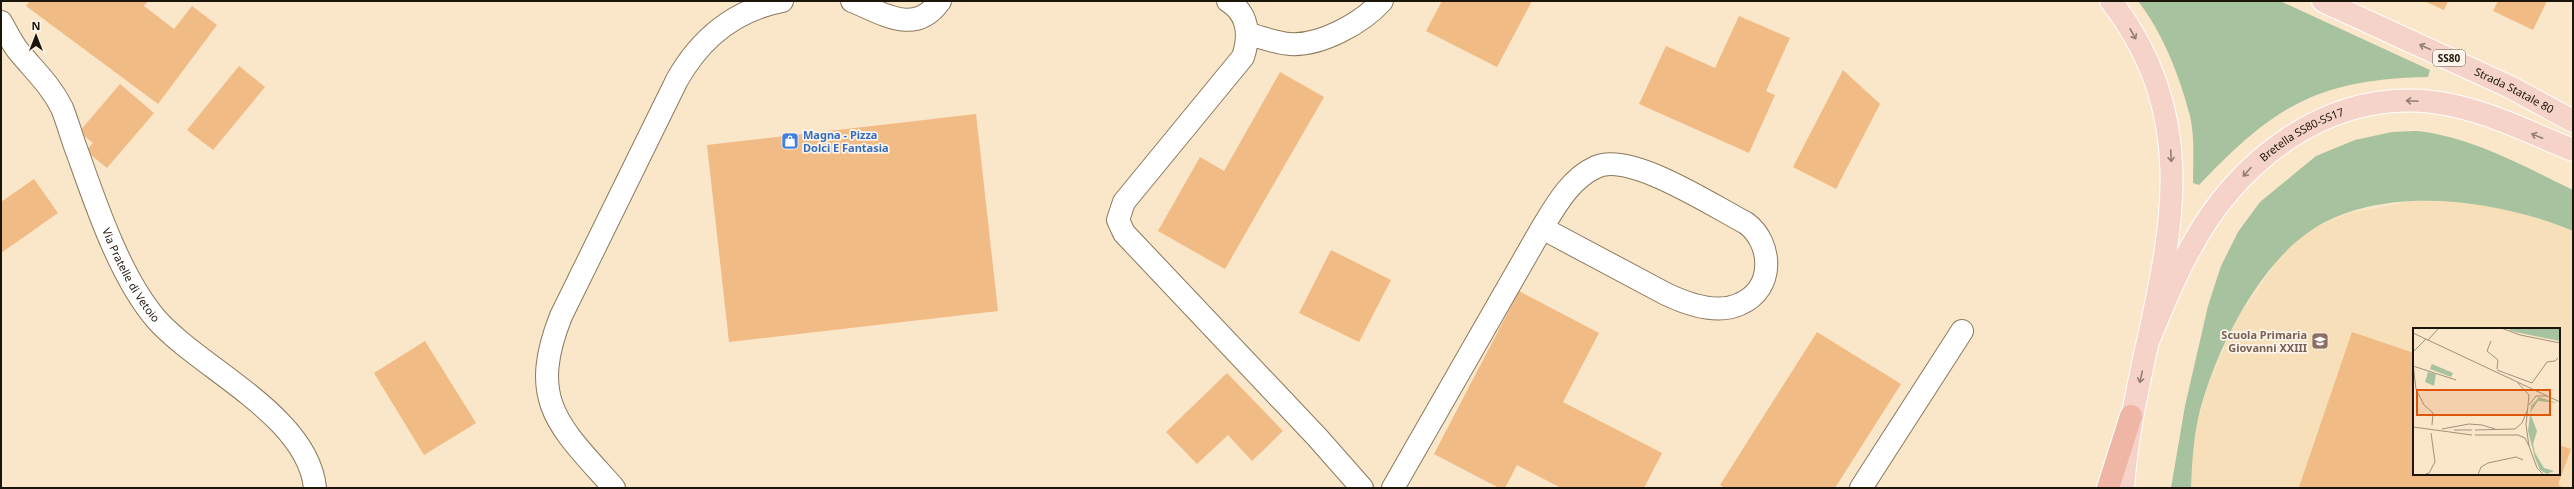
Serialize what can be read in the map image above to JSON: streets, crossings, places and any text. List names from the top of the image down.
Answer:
{
  "streets": {
    "main road": ["SS80", "Strada Statale 80", "Bretella SS80-SS17"],
    "street": ["Via Pratelle di Vetoio"]
  },
  "one_way": ["Strada Statale 80"],
  "places": {
    "shop": ["Magna - Pizza Dolci E Fantasia"],
    "school or university": ["Scuola Primaria Giovanni XXIII"]
  },
  "north": "top"
}
